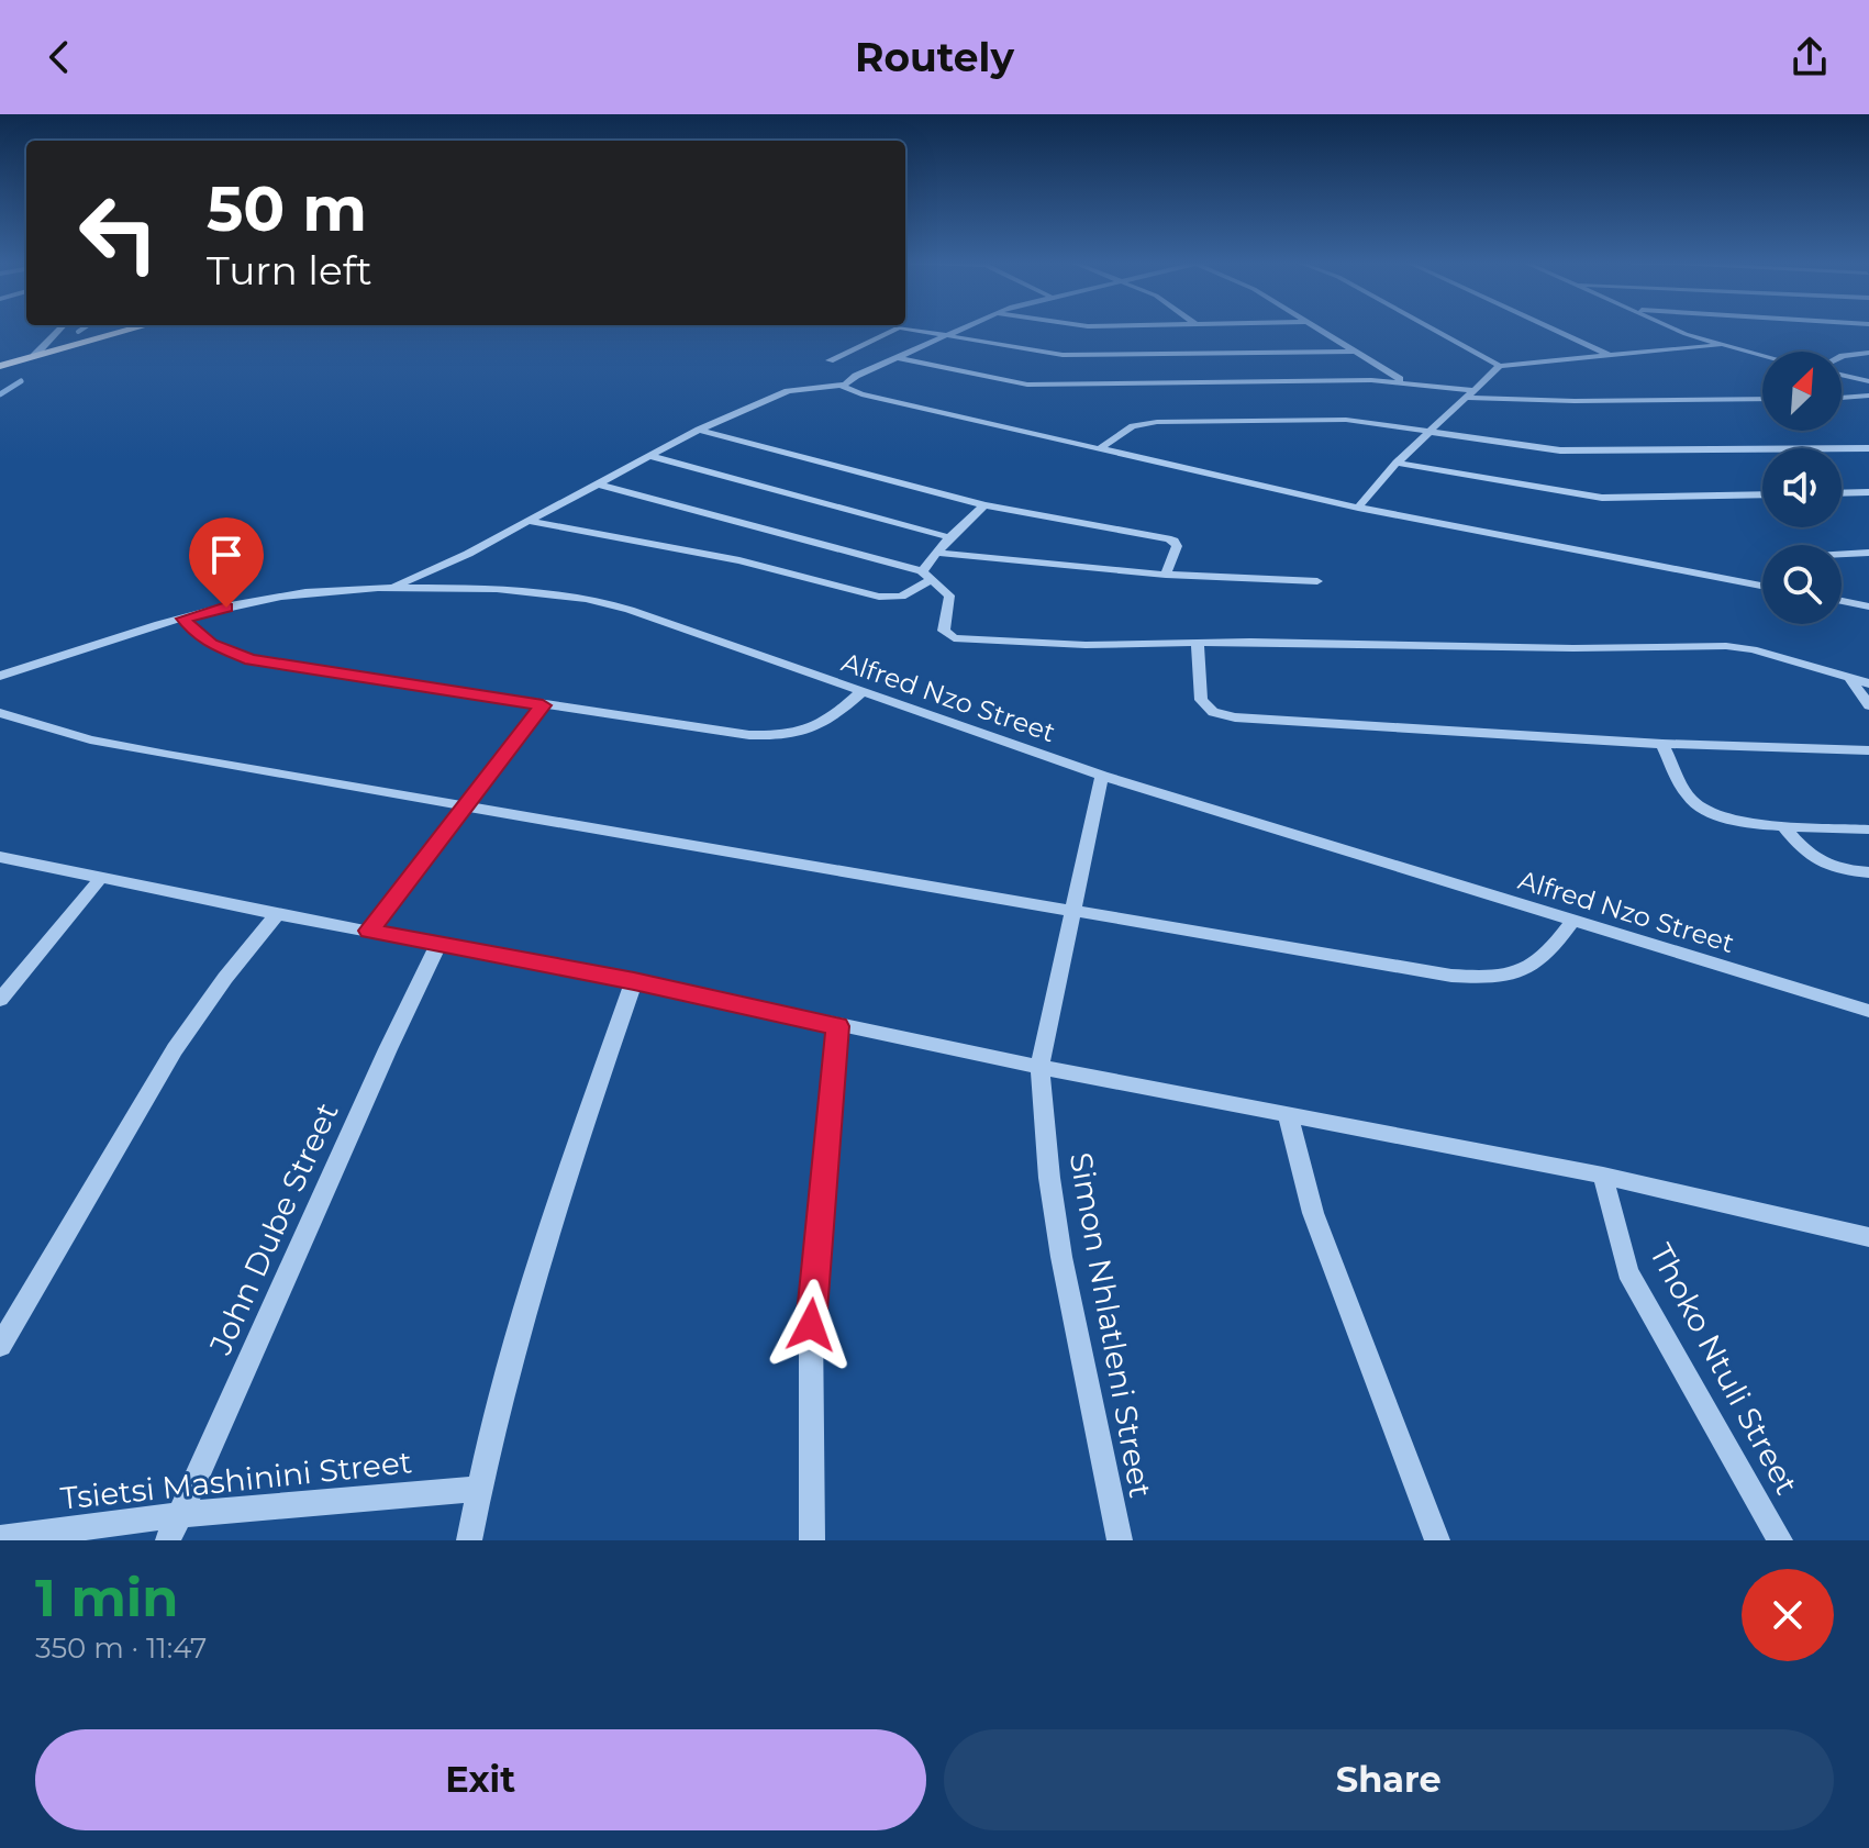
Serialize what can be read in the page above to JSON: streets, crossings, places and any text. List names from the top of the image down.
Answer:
{
  "streets": {
    "street": [
      "Alfred Nzo Street",
      "John Dube Street",
      "Simon Nhlatleni Street",
      "Thoko Ntuli Street",
      "Tsietsi Mashinini Street"
    ]
  },
  "crossings": [
    ["Alfred Nzo Street", "Simon Nhlatleni Street"],
    ["John Dube Street", "Tsietsi Mashinini Street"]
  ],
  "north": "top right",
  "page": {
    "header": "Routely",
    "turn": ["50 m", "Turn left"],
    "heading": ["1 min", "350 m · 11:47"],
    "buttons": ["Exit", "Share"]
  }
}
